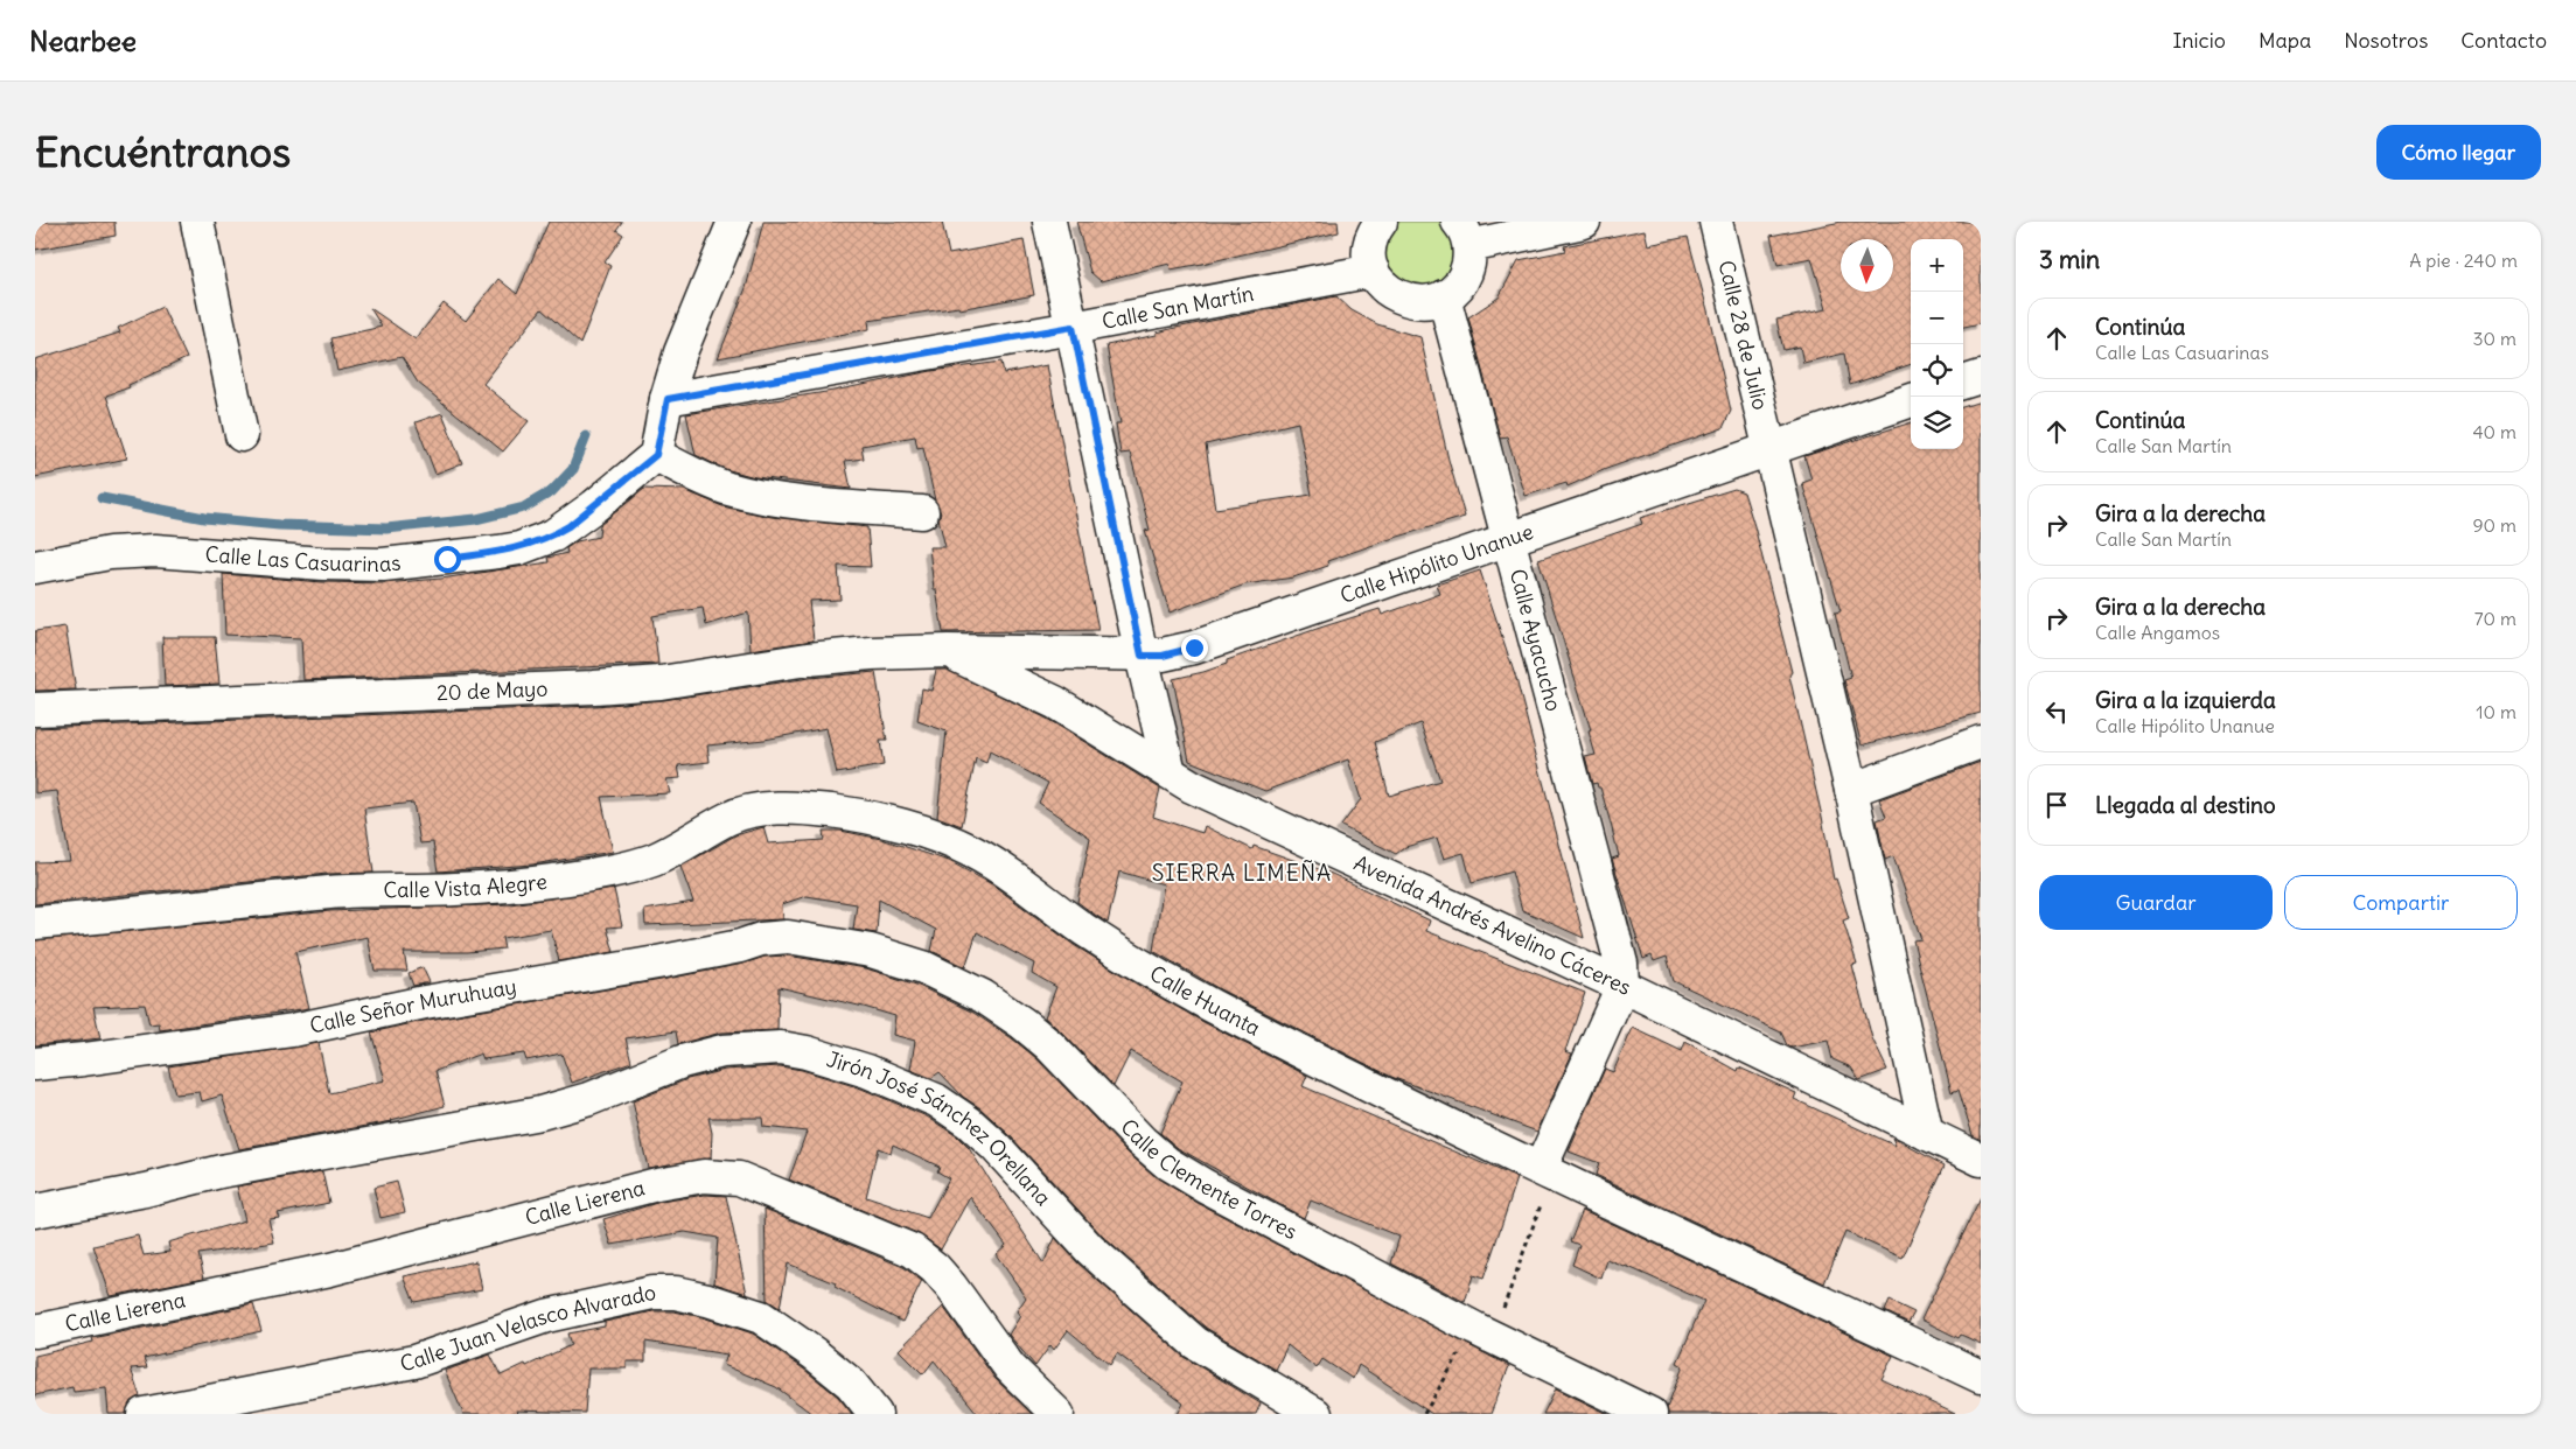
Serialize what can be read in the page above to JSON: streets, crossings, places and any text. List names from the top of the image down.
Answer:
{
  "streets": {
    "street": [
      "Calle San Martín",
      "Calle 28 de Julio",
      "Calle Las Casuarinas",
      "Calle Hipólito Unanue",
      "Calle Ayacucho",
      "20 de Mayo",
      "Calle Vista Alegre",
      "Avenida Andrés Avelino Cáceres",
      "Calle Huanta",
      "Calle Señor Muruhuay",
      "Jirón José Sánchez Orellana",
      "Calle Clemente Torres",
      "Calle Lierena",
      "Calle Juan Velasco Alvarado"
    ]
  },
  "crossings": [
    ["Calle 28 de Julio", "Calle Hipólito Unanue"],
    ["Calle 28 de Julio", "Avenida Andrés Avelino Cáceres"],
    ["Calle Hipólito Unanue", "Calle Ayacucho"],
    ["Calle Hipólito Unanue", "20 de Mayo"],
    ["Calle Hipólito Unanue", "Avenida Andrés Avelino Cáceres"],
    ["Calle Ayacucho", "Avenida Andrés Avelino Cáceres"],
    ["20 de Mayo", "Avenida Andrés Avelino Cáceres"],
    ["Calle Vista Alegre", "Calle Huanta"],
    ["Calle Señor Muruhuay", "Calle Clemente Torres"]
  ],
  "districts": ["SIERRA LIMEÑA"],
  "north": "bottom",
  "page": {
    "header": "Nearbee",
    "nav": [
      "Inicio",
      "Mapa",
      "Nosotros",
      "Contacto"
    ],
    "buttons": [
      "Cómo llegar",
      ["Guardar", "Compartir"]
    ],
    "title": "Encuéntranos",
    "heading": ["3 min", "A pie · 240 m"],
    "map_buttons": ["+", "−"],
    "list": [
      ["Continúa", "Calle Las Casuarinas", "30 m"],
      ["Continúa", "Calle San Martín", "40 m"],
      ["Gira a la derecha", "Calle San Martín", "90 m"],
      ["Gira a la derecha", "Calle Angamos", "70 m"],
      ["Gira a la izquierda", "Calle Hipólito Unanue", "10 m"],
      "Llegada al destino"
    ]
  }
}
